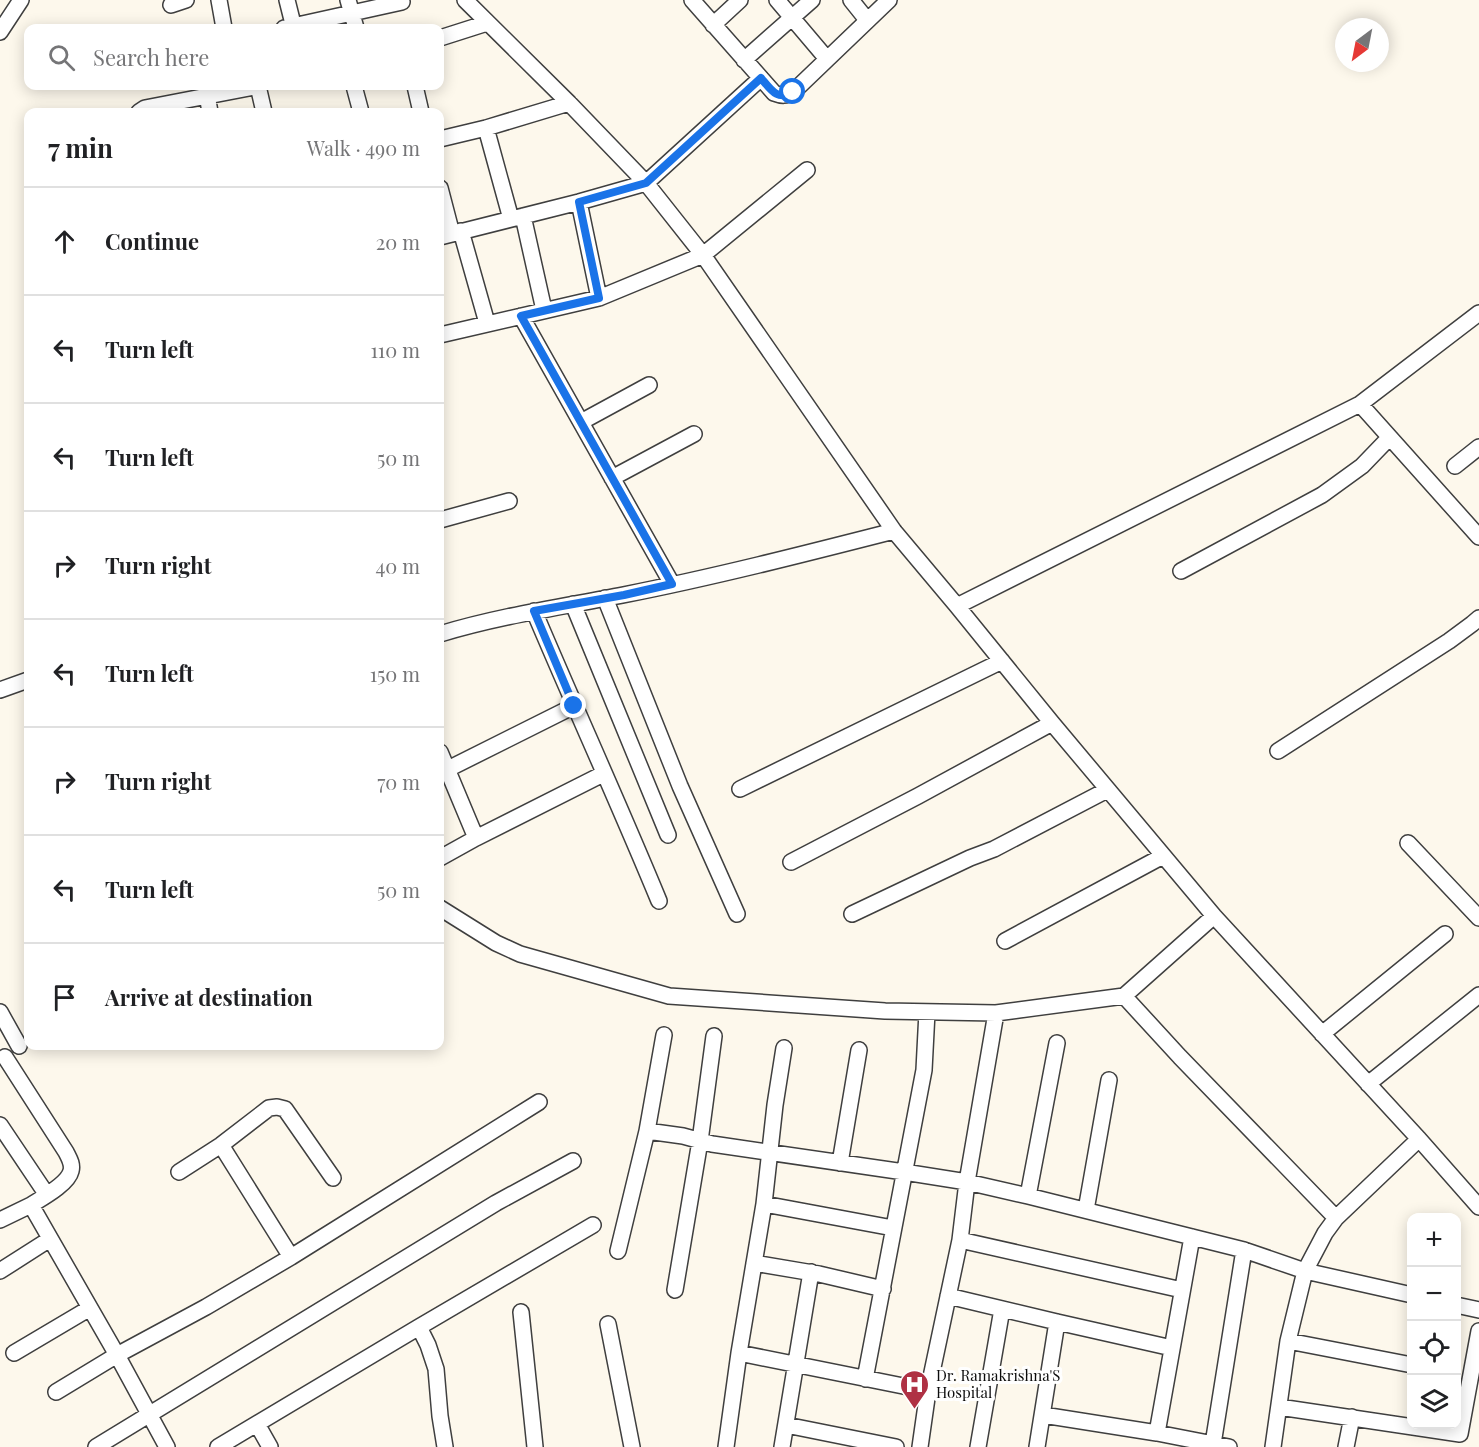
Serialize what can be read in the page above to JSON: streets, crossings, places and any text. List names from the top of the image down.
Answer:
{
  "places": {
    "hospital": ["Dr. Ramakrishna'S Hospital"]
  },
  "north": "bottom left",
  "page": {
    "search": "Search here",
    "heading": ["7 min", "Walk · 490 m"],
    "list": [
      ["Continue", "20 m"],
      ["Turn left", "110 m"],
      ["Turn left", "50 m"],
      ["Turn right", "40 m"],
      ["Turn left", "150 m"],
      ["Turn right", "70 m"],
      ["Turn left", "50 m"],
      "Arrive at destination"
    ],
    "map_buttons": ["+", "−"]
  }
}
